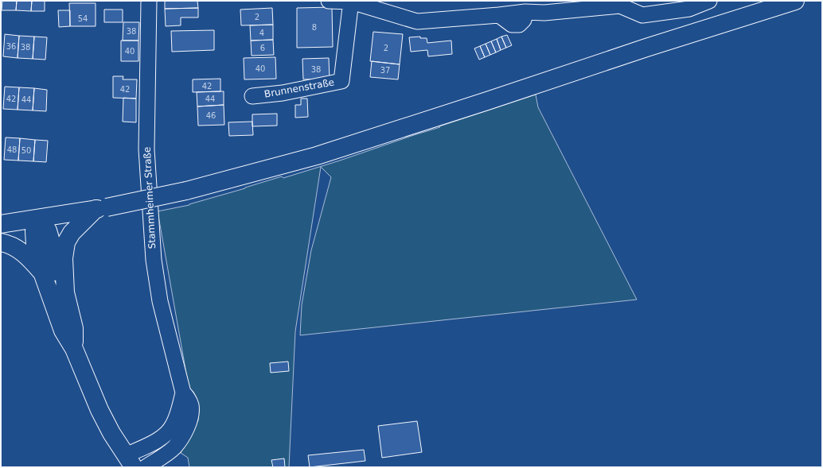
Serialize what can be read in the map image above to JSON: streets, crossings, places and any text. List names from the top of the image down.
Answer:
{
  "streets": {
    "street": ["Brunnenstraße", "Stammheimer Straße"]
  },
  "house_numbers": [
    "2",
    "54",
    "8",
    "38",
    "4",
    "36",
    "38",
    "6",
    "2",
    "40",
    "40",
    "38",
    "37",
    "42",
    "42",
    "42",
    "44",
    "44",
    "46",
    "48",
    "50"
  ]
}
